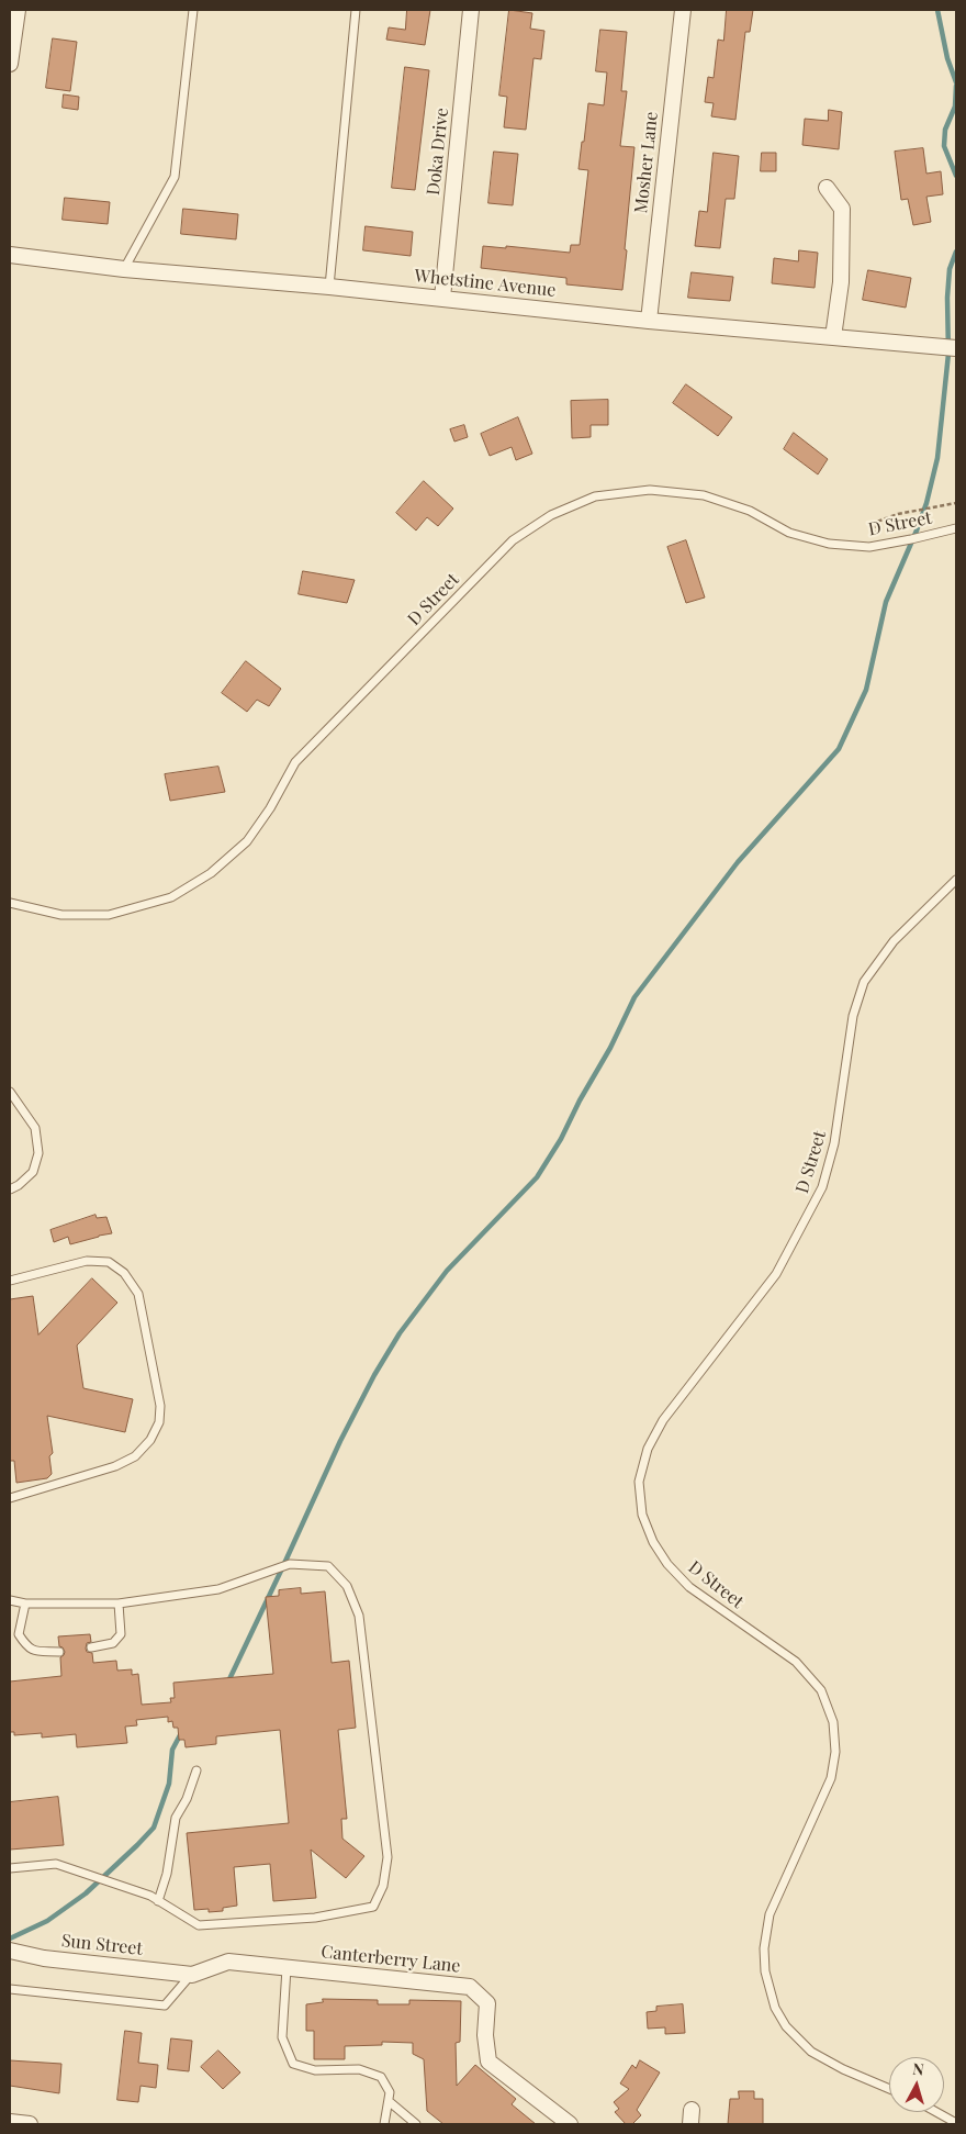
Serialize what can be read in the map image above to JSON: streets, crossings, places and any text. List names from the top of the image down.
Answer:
{
  "streets": {
    "street": [
      "Doka Drive",
      "Mosher Lane",
      "Whetstine Avenue",
      "Sun Street",
      "Canterberry Lane"
    ],
    "lane": ["D Street"]
  },
  "crossings": [
    ["Doka Drive", "Whetstine Avenue"],
    ["Mosher Lane", "Whetstine Avenue"],
    ["Sun Street", "Canterberry Lane"]
  ],
  "north": "top"
}
